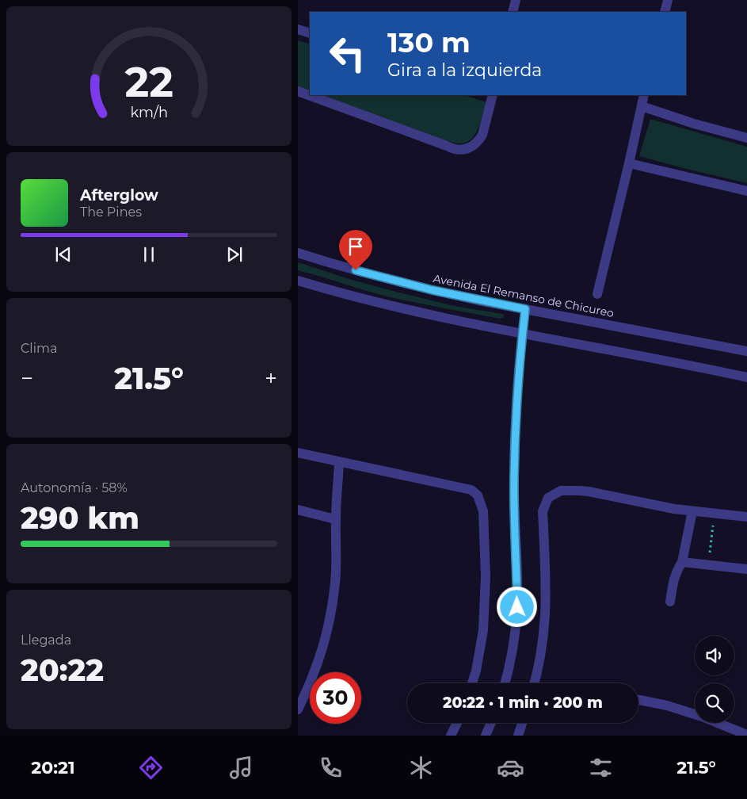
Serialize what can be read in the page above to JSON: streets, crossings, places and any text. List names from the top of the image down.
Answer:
{
  "streets": {
    "street": ["Avenida El Remanso de Chicureo"]
  },
  "page": {
    "turn": ["130 m", "Gira a la izquierda"],
    "song": ["Afterglow", "The Pines"],
    "tile": [
      "Clima",
      ["Autonomía · 58%", "290 km"],
      ["Llegada", "20:22"]
    ],
    "heat": ["−", "21.5°", "+"],
    "limit": "30",
    "trip": "20:22 · 1 min · 200 m",
    "tabs": ["20:21", "21.5°"],
    "gauge": ["22", "km/h"]
  }
}
